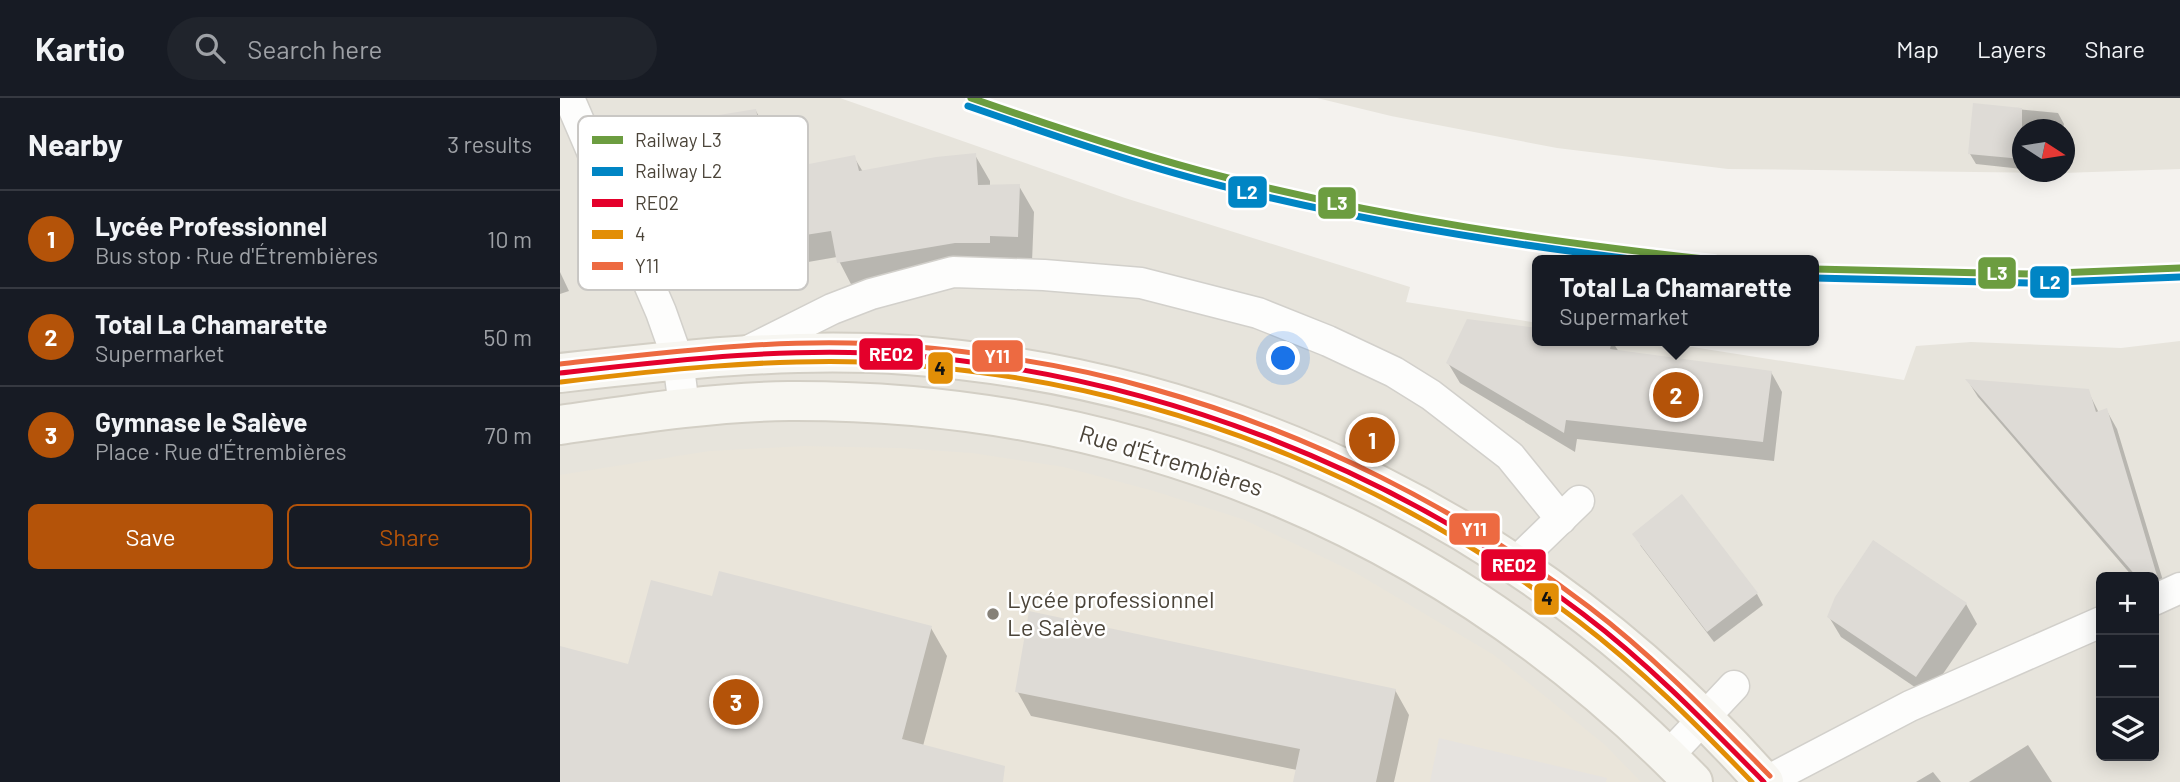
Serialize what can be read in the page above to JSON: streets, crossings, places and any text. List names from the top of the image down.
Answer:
{
  "streets": {
    "main road": ["Rue d'Étrembières"]
  },
  "places": ["Lycée professionnel Le Salève"],
  "lines": [
    "rail line L3",
    "rail line L2",
    "transit line Y11",
    "transit line RE02",
    "transit line 4"
  ],
  "legend": [
    "Railway L3",
    "Railway L2",
    "RE02",
    "4",
    "Y11"
  ],
  "north": "right",
  "page": {
    "header": "Kartio",
    "search": "Search here",
    "nav": ["Map", "Layers", "Share"],
    "heading": ["Nearby", "3 results"],
    "list": [
      {
        "mark": "1",
        "name": "Lycée Professionnel",
        "note": "Bus stop · Rue d'Étrembières",
        "value": "10 m"
      },
      {
        "mark": "2",
        "name": "Total La Chamarette",
        "note": "Supermarket",
        "value": "50 m"
      },
      {
        "mark": "3",
        "name": "Gymnase le Salève",
        "note": "Place · Rue d'Étrembières",
        "value": "70 m"
      }
    ],
    "popup": ["Total La Chamarette", "Supermarket"],
    "pins": ["2", "1", "3"],
    "buttons": ["Save", "Share"],
    "map_buttons": ["+", "−"]
  }
}
